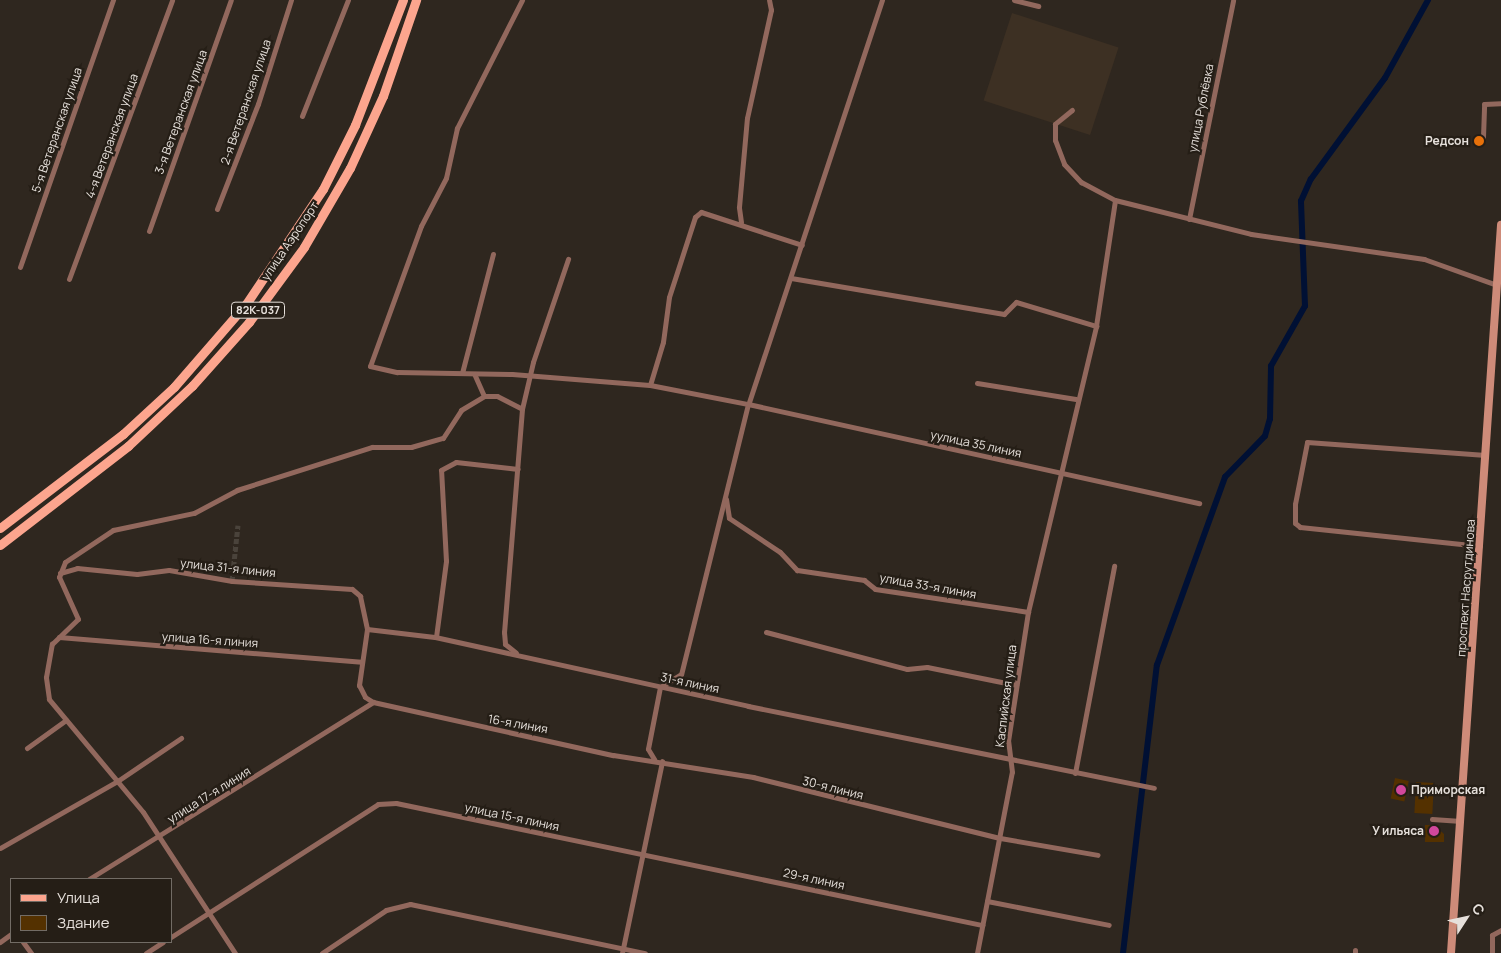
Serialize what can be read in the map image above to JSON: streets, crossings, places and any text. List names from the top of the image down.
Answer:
{
  "streets": {
    "main road": ["улица Аэропорт", "82К-037", "проспект Насрутдинова"],
    "street": [
      "2-я Ветеранская улица",
      "улица Рублёвка",
      "3-я Ветеранская улица",
      "5-я Ветеранская улица",
      "4-я Ветеранская улица",
      "уулица 35 линия",
      "улица 31-я линия",
      "улица 33-я линия",
      "улица 16-я линия",
      "31-я линия",
      "Каспийская улица",
      "16-я линия",
      "30-я линия",
      "улица 17-я линия",
      "улица 15-я линия",
      "29-я линия"
    ]
  },
  "crossings": [
    ["уулица 35 линия", "Каспийская улица"],
    ["улица 31-я линия", "31-я линия"],
    ["улица 33-я линия", "Каспийская улица"],
    ["улица 16-я линия", "улица 17-я линия"],
    ["31-я линия", "Каспийская улица"],
    ["Каспийская улица", "30-я линия"],
    ["Каспийская улица", "29-я линия"],
    ["16-я линия", "30-я линия"],
    ["16-я линия", "улица 17-я линия"],
    ["улица 15-я линия", "29-я линия"]
  ],
  "places": ["Редсон", "Приморская", "У ильяса"],
  "legend": ["Улица", "Здание"],
  "north": "top right"
}
